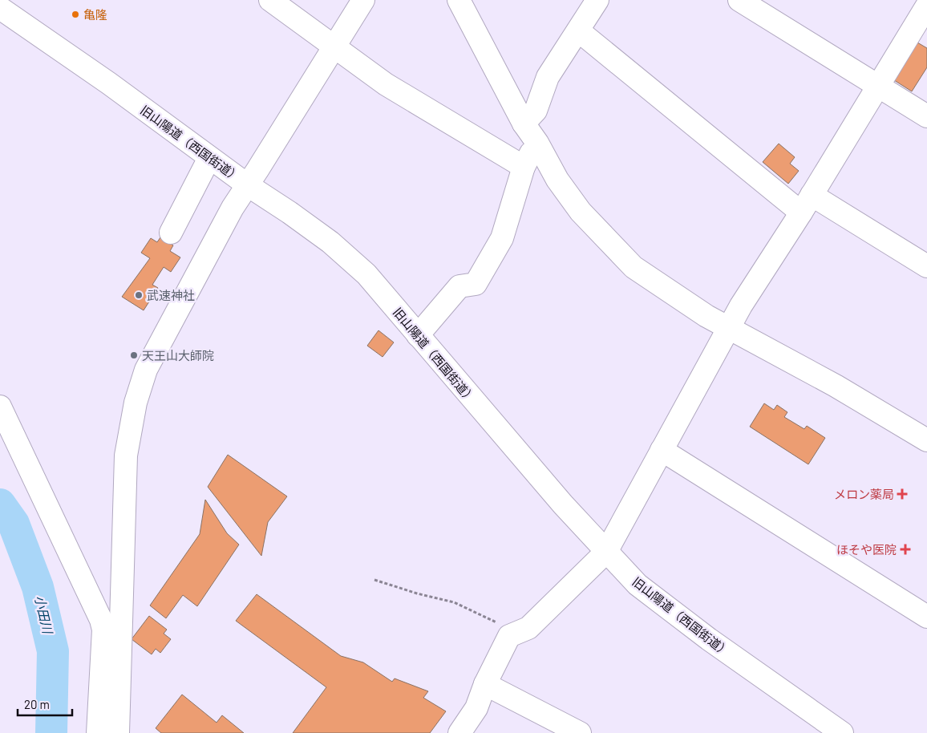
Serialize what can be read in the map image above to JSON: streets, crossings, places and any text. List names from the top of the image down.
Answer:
{
  "streets": {
    "street": ["旧山陽道（西国街道）"]
  },
  "water": ["小田川"],
  "places": {
    "other": ["亀隆", "武速神社", "天王山大師院"],
    "health": ["メロン薬局", "ほそや医院"]
  },
  "scale_bar": "20 m"
}
